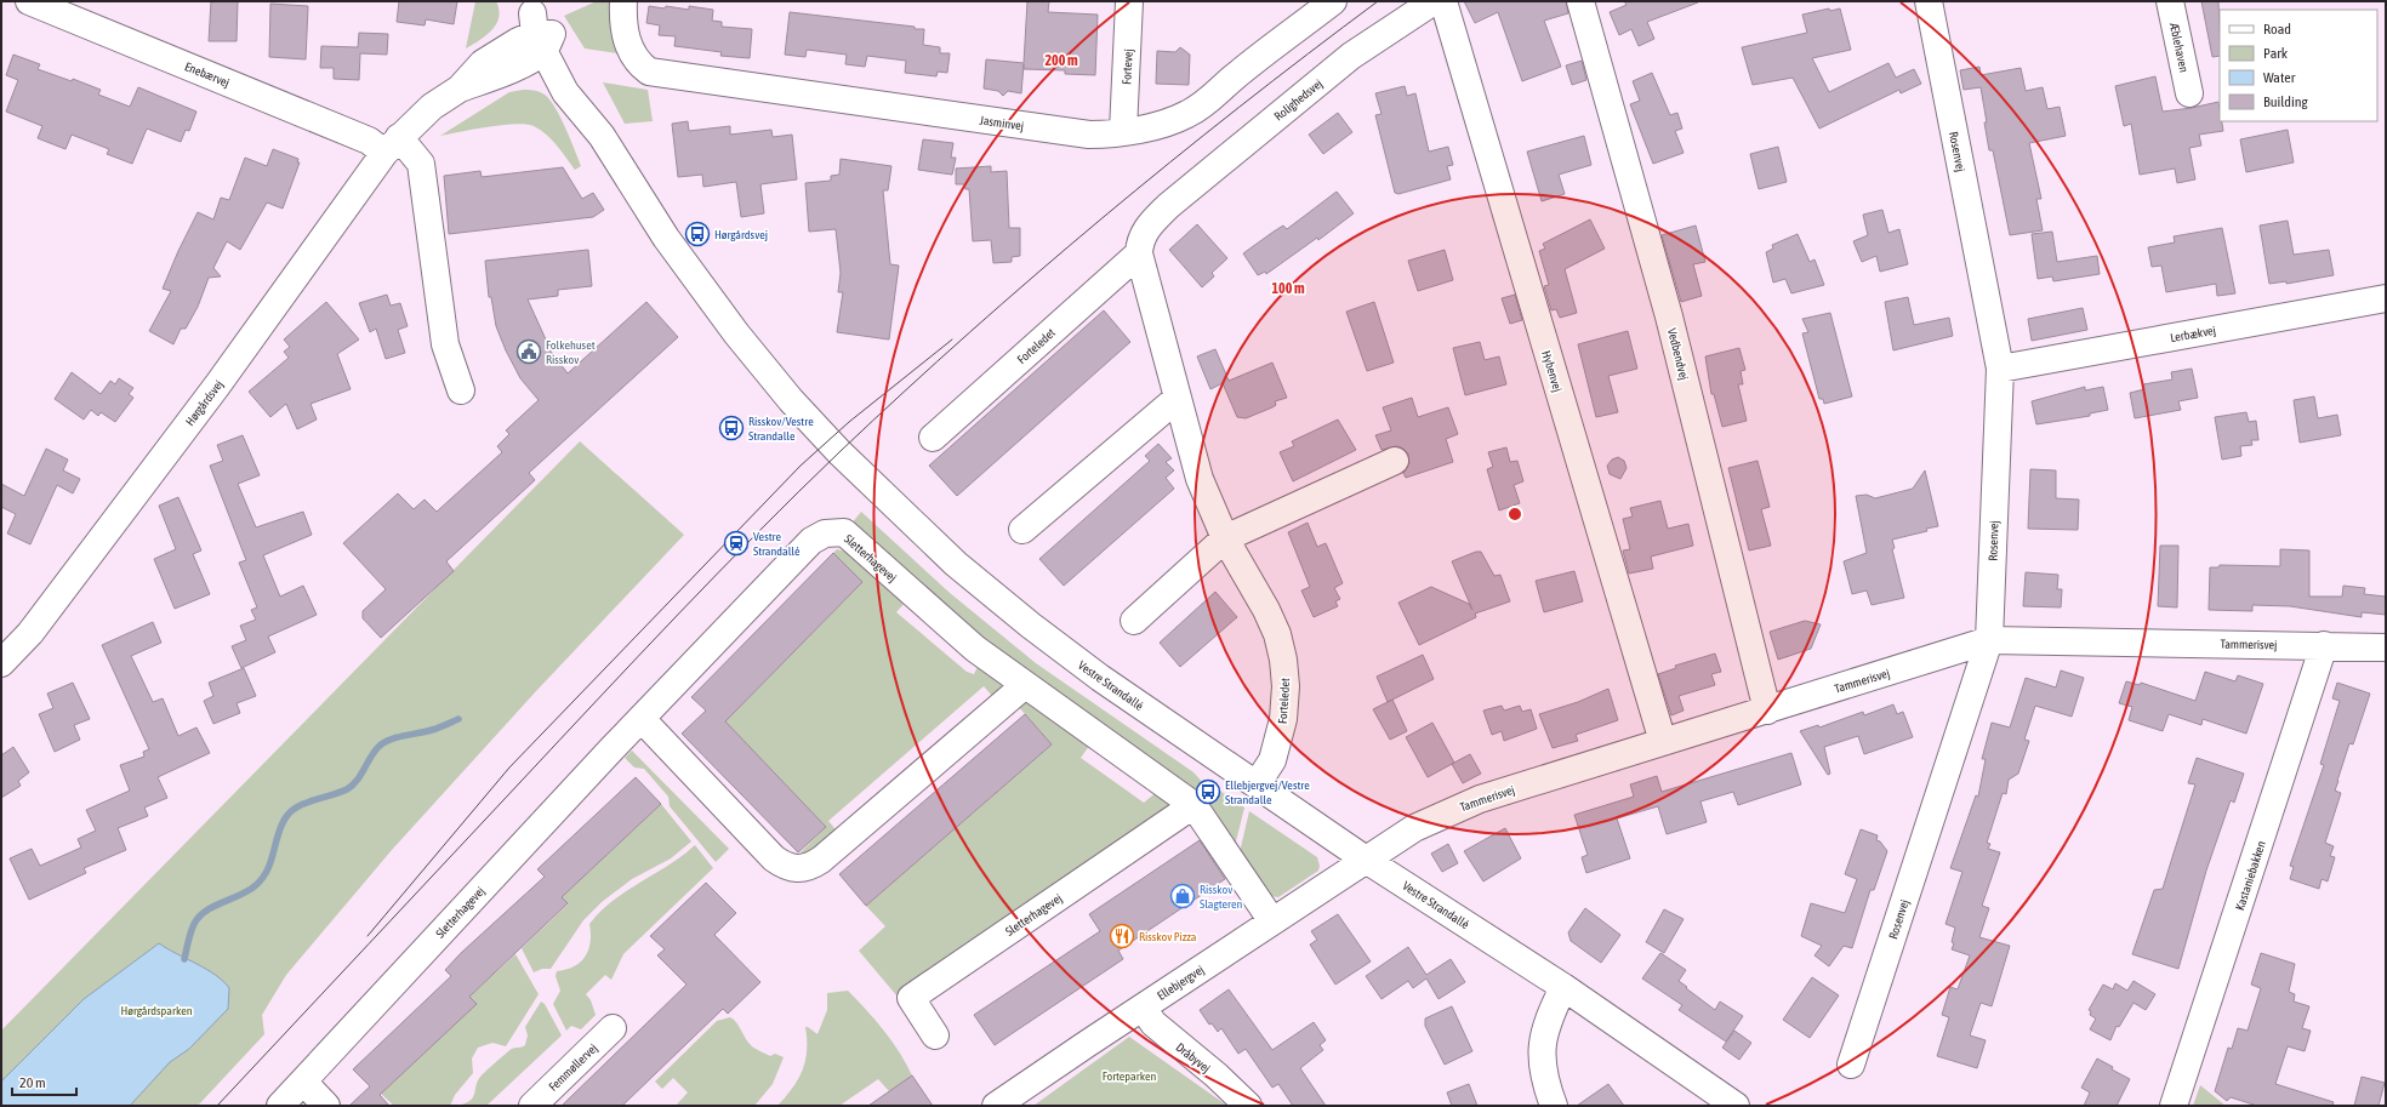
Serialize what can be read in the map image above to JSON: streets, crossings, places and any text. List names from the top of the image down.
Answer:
{
  "streets": {
    "street": [
      "Æblehaven",
      "Fortevej",
      "Enebærvej",
      "Rolighedsvej",
      "Jasminvej",
      "Rosenvej",
      "Lerbækvej",
      "Forteledet",
      "Vedbendvej",
      "Hybenvej",
      "Hørgårdsvej",
      "Sletterhagevej",
      "Tammerisvej",
      "Vestre Strandallé",
      "Kastaniebakken",
      "Ellebjergvej",
      "Dråbyvej",
      "Femmøllervej"
    ]
  },
  "crossings": [
    ["Fortevej", "Jasminvej"],
    ["Enebærvej", "Hørgårdsvej"],
    ["Rolighedsvej", "Forteledet"],
    ["Rosenvej", "Lerbækvej"],
    ["Rosenvej", "Tammerisvej"],
    ["Forteledet", "Vestre Strandallé"],
    ["Vedbendvej", "Tammerisvej"],
    ["Hybenvej", "Tammerisvej"],
    ["Hørgårdsvej", "Vestre Strandallé"],
    ["Sletterhagevej", "Ellebjergvej"],
    ["Tammerisvej", "Vestre Strandallé"],
    ["Tammerisvej", "Kastaniebakken"],
    ["Tammerisvej", "Ellebjergvej"],
    ["Vestre Strandallé", "Ellebjergvej"],
    ["Ellebjergvej", "Dråbyvej"]
  ],
  "parks": ["Hørgårdsparken", "Forteparken"],
  "places": {
    "bus stop": ["Hørgårdsvej", "Risskov/Vestre Strandalle", "Ellebjergvej/Vestre Strandalle"],
    "public building": ["Folkehuset Risskov"],
    "station": ["Vestre Strandallé"],
    "shop": ["Risskov Slagteren"],
    "restaurant": ["Risskov Pizza"]
  },
  "legend": [
    "Road",
    "Park",
    "Water",
    "Building"
  ],
  "scale_bar": "20 m",
  "rings": ["200 m", "100 m"]
}
